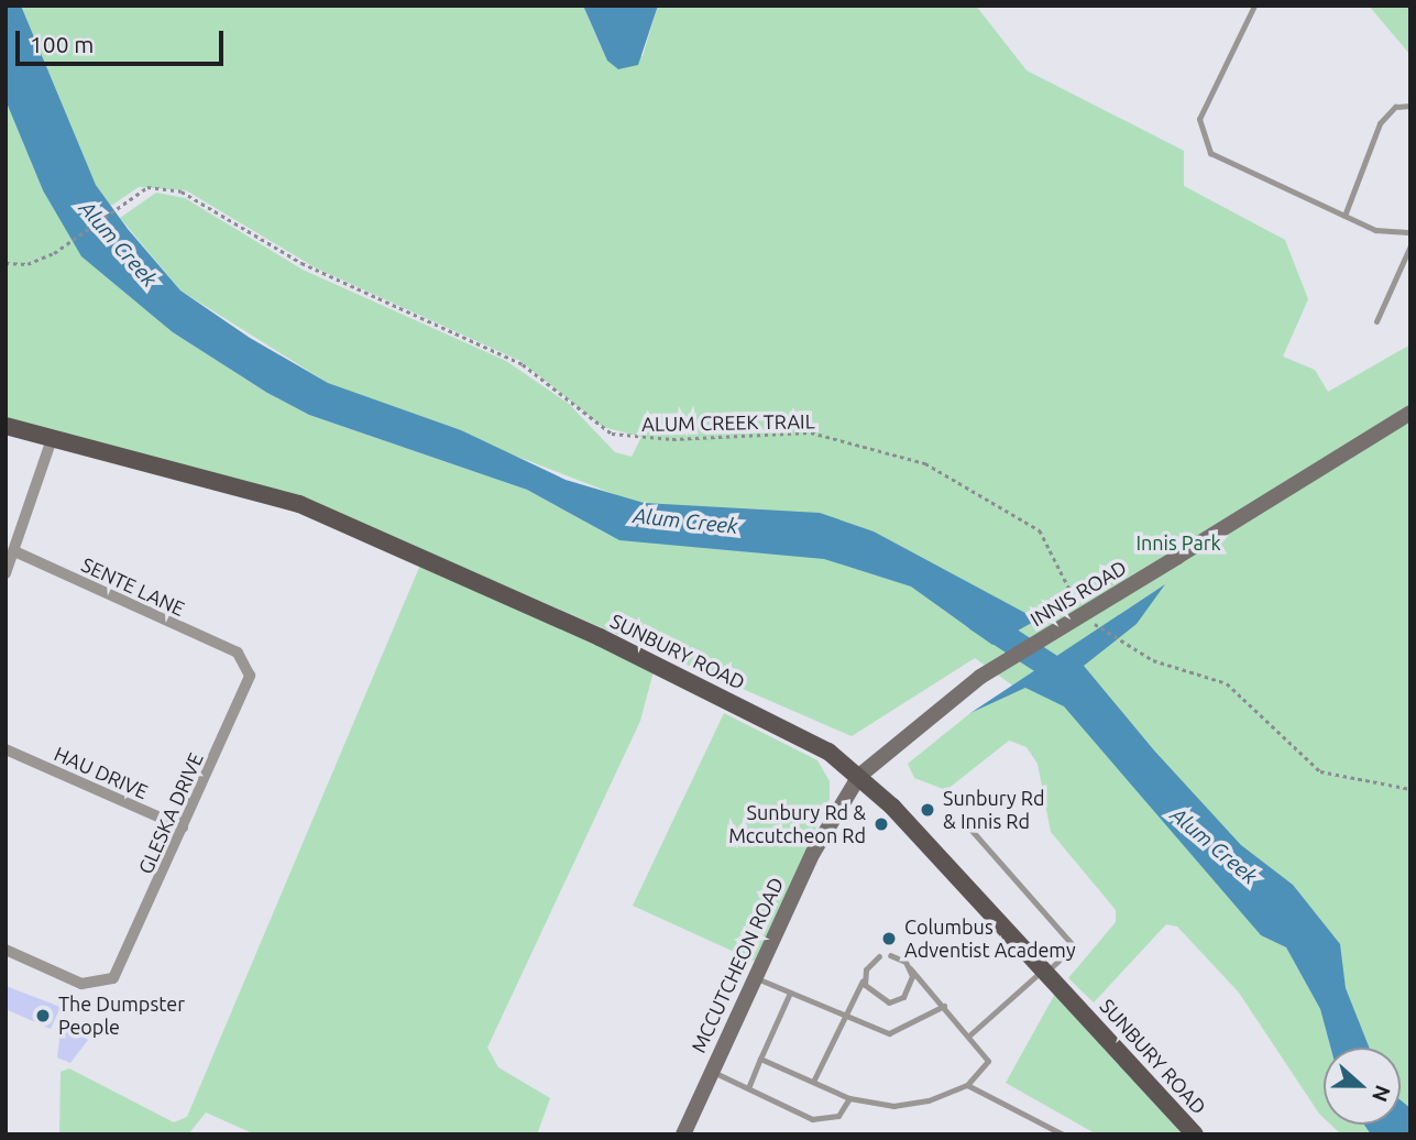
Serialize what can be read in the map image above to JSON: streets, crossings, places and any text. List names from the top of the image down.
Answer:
{
  "streets": {
    "main road": ["INNIS ROAD", "SUNBURY ROAD", "MCCUTCHEON ROAD"],
    "street": ["SENTE LANE", "HAU DRIVE", "GLESKA DRIVE"],
    "path": ["ALUM CREEK TRAIL"]
  },
  "crossings": [
    ["SENTE LANE", "GLESKA DRIVE"],
    ["INNIS ROAD", "SUNBURY ROAD"],
    ["INNIS ROAD", "MCCUTCHEON ROAD"],
    ["SUNBURY ROAD", "MCCUTCHEON ROAD"],
    ["HAU DRIVE", "GLESKA DRIVE"]
  ],
  "water": ["Alum Creek"],
  "parks": ["Innis Park"],
  "places": [
    "Sunbury Rd & Innis Rd",
    "Sunbury Rd & Mccutcheon Rd",
    "Columbus Adventist Academy",
    "The Dumpster People"
  ],
  "scale_bar": "100 m",
  "north": "right"
}
